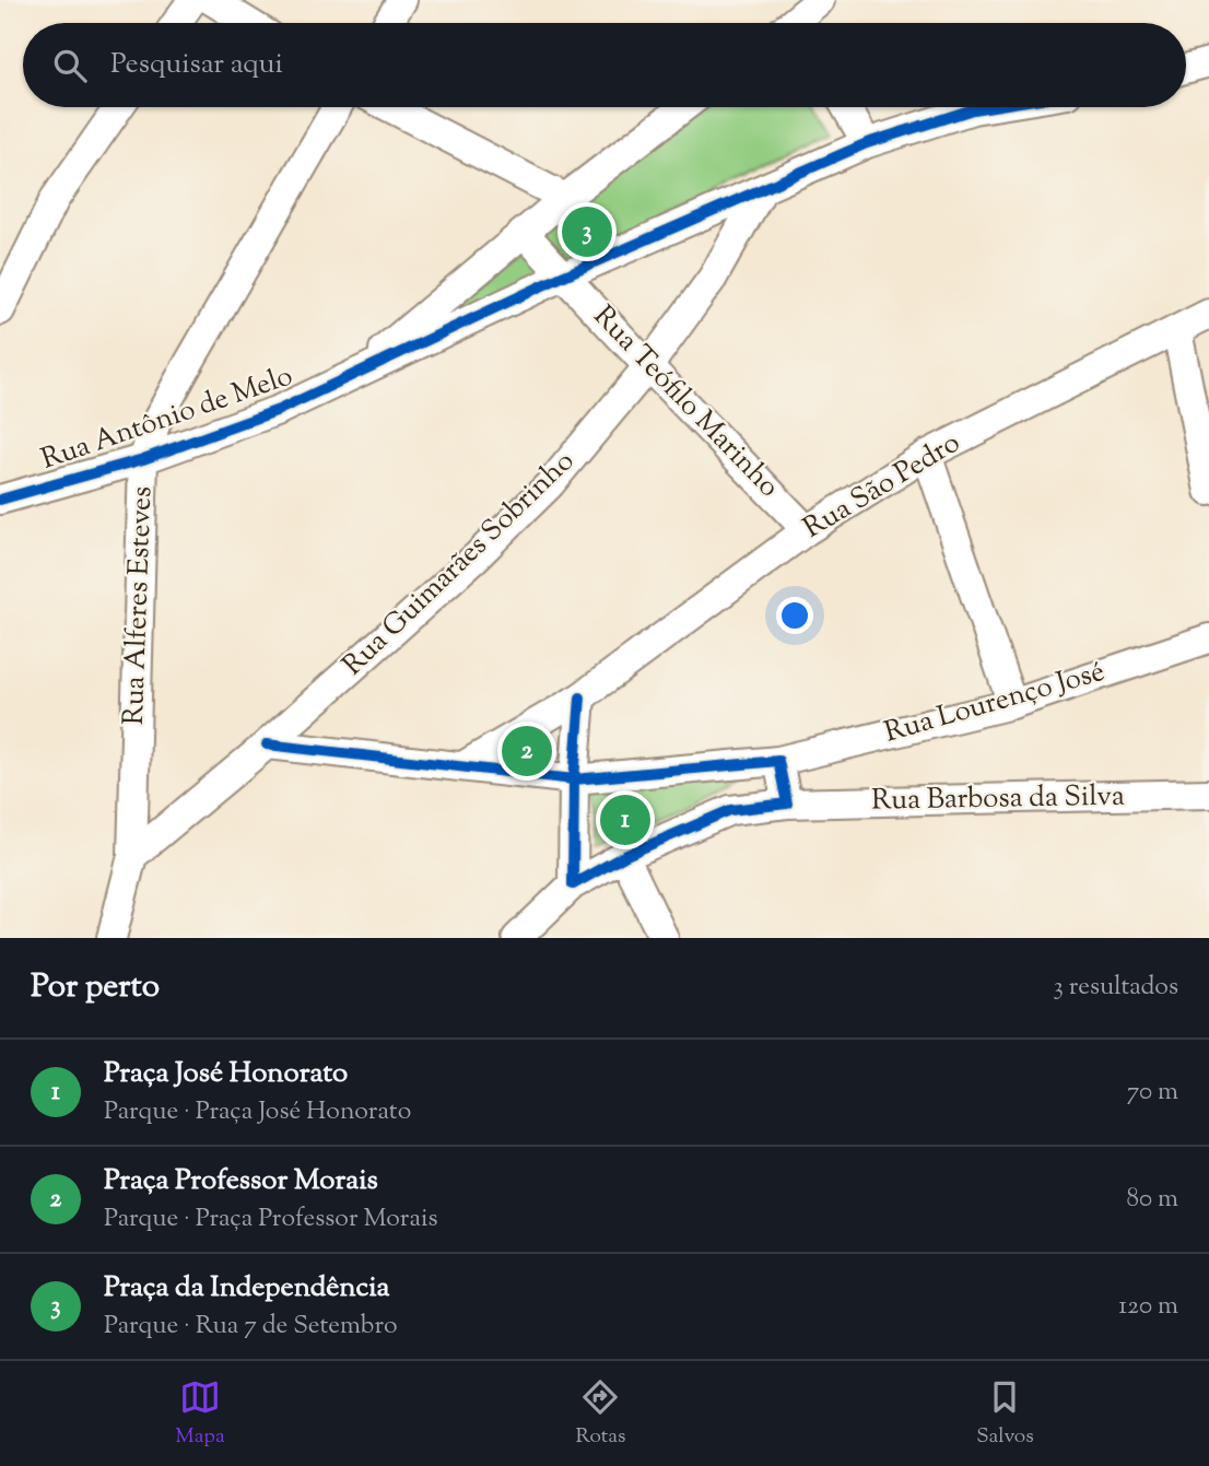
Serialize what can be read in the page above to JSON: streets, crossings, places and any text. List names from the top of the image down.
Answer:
{
  "streets": {
    "street": [
      "Rua Teófilo Marinho",
      "Rua Antônio de Melo",
      "Rua São Pedro",
      "Rua Guimarães Sobrinho",
      "Rua Alferes Esteves",
      "Rua Lourenço José",
      "Rua Barbosa da Silva"
    ]
  },
  "crossings": [
    ["Rua Teófilo Marinho", "Rua São Pedro"],
    ["Rua Teófilo Marinho", "Rua Guimarães Sobrinho"],
    ["Rua Antônio de Melo", "Rua Alferes Esteves"],
    ["Rua São Pedro", "Rua Lourenço José"],
    ["Rua Guimarães Sobrinho", "Rua Alferes Esteves"]
  ],
  "page": {
    "search": "Pesquisar aqui",
    "pins": ["3", "2", "1"],
    "heading": ["Por perto", "3 resultados"],
    "list": [
      {
        "mark": "1",
        "name": "Praça José Honorato",
        "note": "Parque · Praça José Honorato",
        "value": "70 m"
      },
      {
        "mark": "2",
        "name": "Praça Professor Morais",
        "note": "Parque · Praça Professor Morais",
        "value": "80 m"
      },
      {
        "mark": "3",
        "name": "Praça da Independência",
        "note": "Parque · Rua 7 de Setembro",
        "value": "120 m"
      }
    ],
    "nav": ["Mapa", "Rotas", "Salvos"]
  }
}
